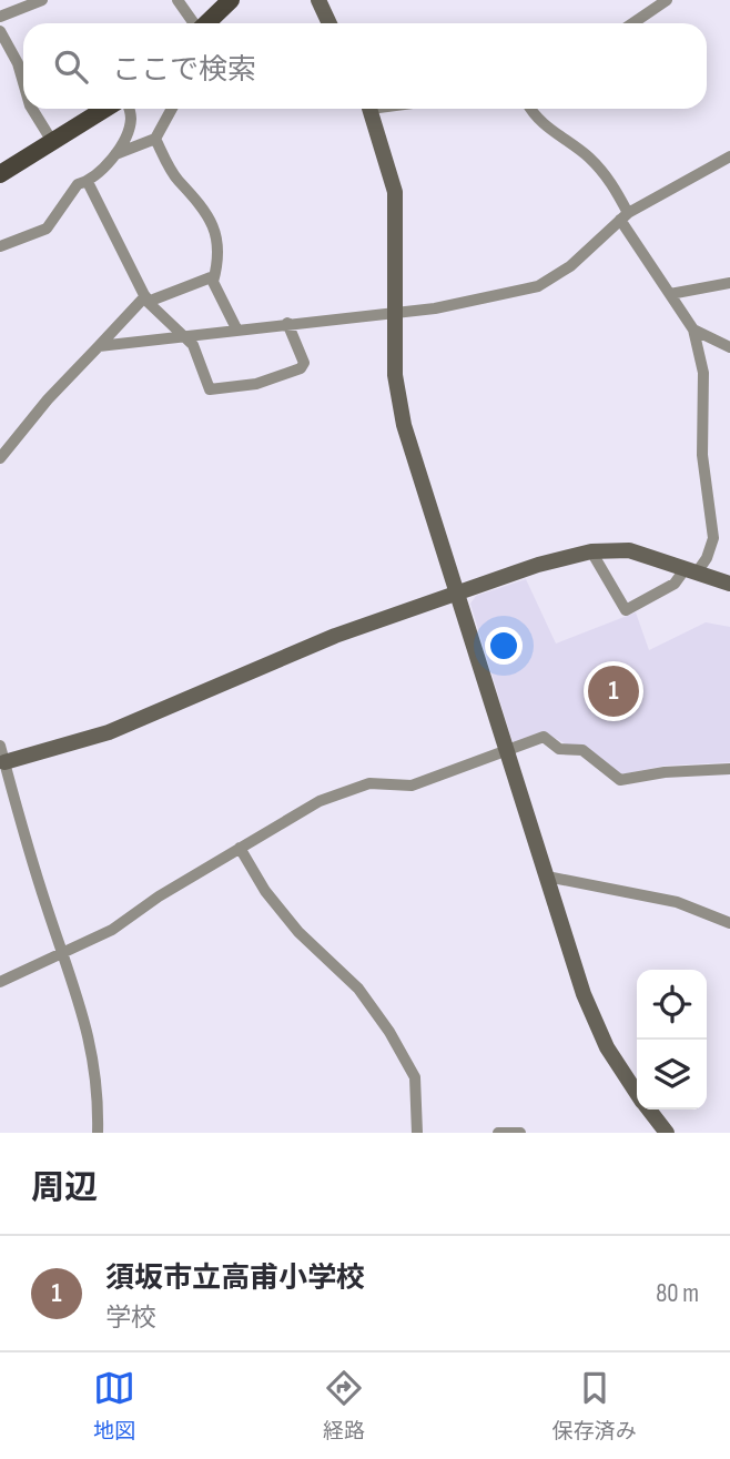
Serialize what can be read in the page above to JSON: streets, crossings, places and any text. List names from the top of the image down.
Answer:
{
  "page": {
    "search": "ここで検索",
    "pins": "1",
    "heading": "周辺",
    "list": [
      {
        "mark": "1",
        "name": "須坂市立高甫小学校",
        "note": "学校",
        "value": "80 m"
      }
    ],
    "nav": ["地図", "経路", "保存済み"]
  }
}
